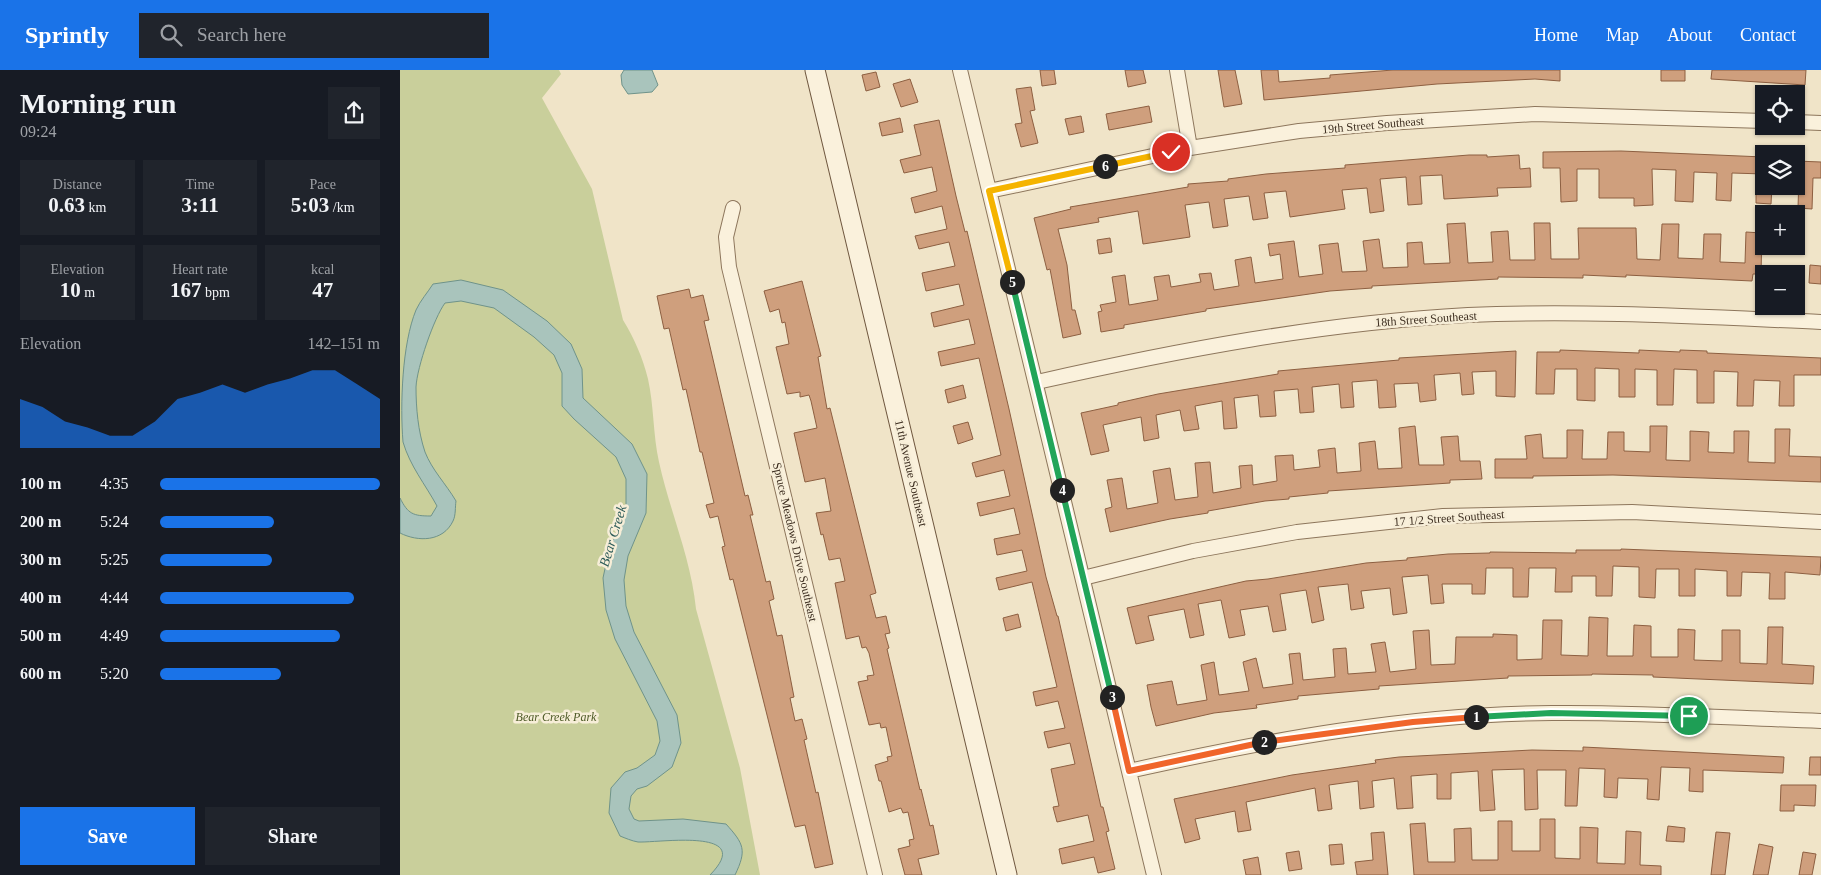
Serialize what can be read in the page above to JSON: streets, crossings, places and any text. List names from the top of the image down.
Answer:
{
  "streets": {
    "main road": ["11th Avenue Southeast"],
    "street": [
      "19th Street Southeast",
      "18th Street Southeast",
      "17 1/2 Street Southeast",
      "Spruce Meadows Drive Southeast"
    ]
  },
  "water": ["Bear Creek"],
  "parks": ["Bear Creek Park"],
  "page": {
    "header": "Sprintly",
    "search": "Search here",
    "nav": [
      "Home",
      "Map",
      "About",
      "Contact"
    ],
    "heading": ["Morning run", "09:24"],
    "map_buttons": ["+", "−"],
    "pins": [
      "6",
      "5",
      "4",
      "3",
      "1",
      "2"
    ],
    "stats": [
      ["Distance", "0.63 km"],
      ["Time", "3:11"],
      ["Pace", "5:03 /km"],
      ["Elevation", "10 m"],
      ["Heart rate", "167 bpm"],
      ["kcal", "47"]
    ],
    "chart": ["Elevation", "142–151 m"],
    "list": [
      {
        "name": "100 m",
        "note": "4:35"
      },
      {
        "name": "200 m",
        "note": "5:24"
      },
      {
        "name": "300 m",
        "note": "5:25"
      },
      {
        "name": "400 m",
        "note": "4:44"
      },
      {
        "name": "500 m",
        "note": "4:49"
      },
      {
        "name": "600 m",
        "note": "5:20"
      }
    ],
    "buttons": ["Save", "Share"]
  }
}
